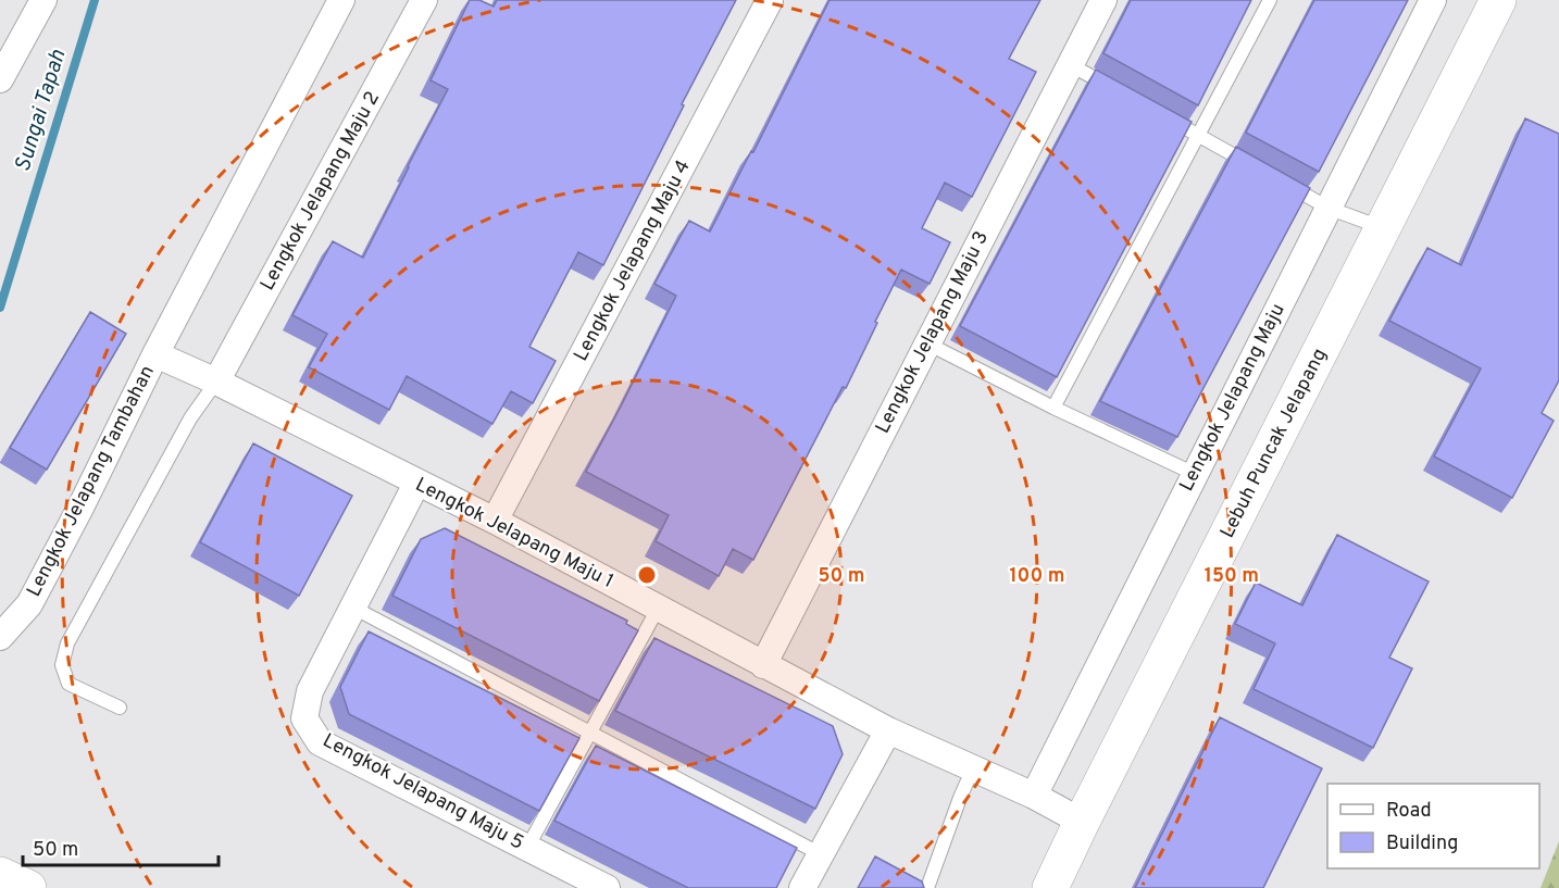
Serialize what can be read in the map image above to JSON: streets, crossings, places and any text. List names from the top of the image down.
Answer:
{
  "streets": {
    "main road": ["Lebuh Puncak Jelapang"],
    "street": [
      "Lengkok Jelapang Maju 2",
      "Lengkok Jelapang Maju 4",
      "Lengkok Jelapang Maju 3",
      "Lengkok Jelapang Maju",
      "Lengkok Jelapang Tambahan",
      "Lengkok Jelapang Maju 1",
      "Lengkok Jelapang Maju 5"
    ]
  },
  "crossings": [
    ["Lengkok Jelapang Maju 2", "Lengkok Jelapang Maju 1"],
    ["Lengkok Jelapang Maju 4", "Lengkok Jelapang Maju 1"],
    ["Lengkok Jelapang Maju 3", "Lengkok Jelapang Maju 1"],
    ["Lengkok Jelapang Maju", "Lengkok Jelapang Maju 1"],
    ["Lebuh Puncak Jelapang", "Lengkok Jelapang Maju 1"],
    ["Lengkok Jelapang Tambahan", "Lengkok Jelapang Maju 1"],
    ["Lengkok Jelapang Maju 1", "Lengkok Jelapang Maju 5"]
  ],
  "water": ["Sungai Tapah"],
  "legend": ["Road", "Building"],
  "scale_bar": "50 m",
  "rings": ["50 m", "100 m", "150 m"]
}
